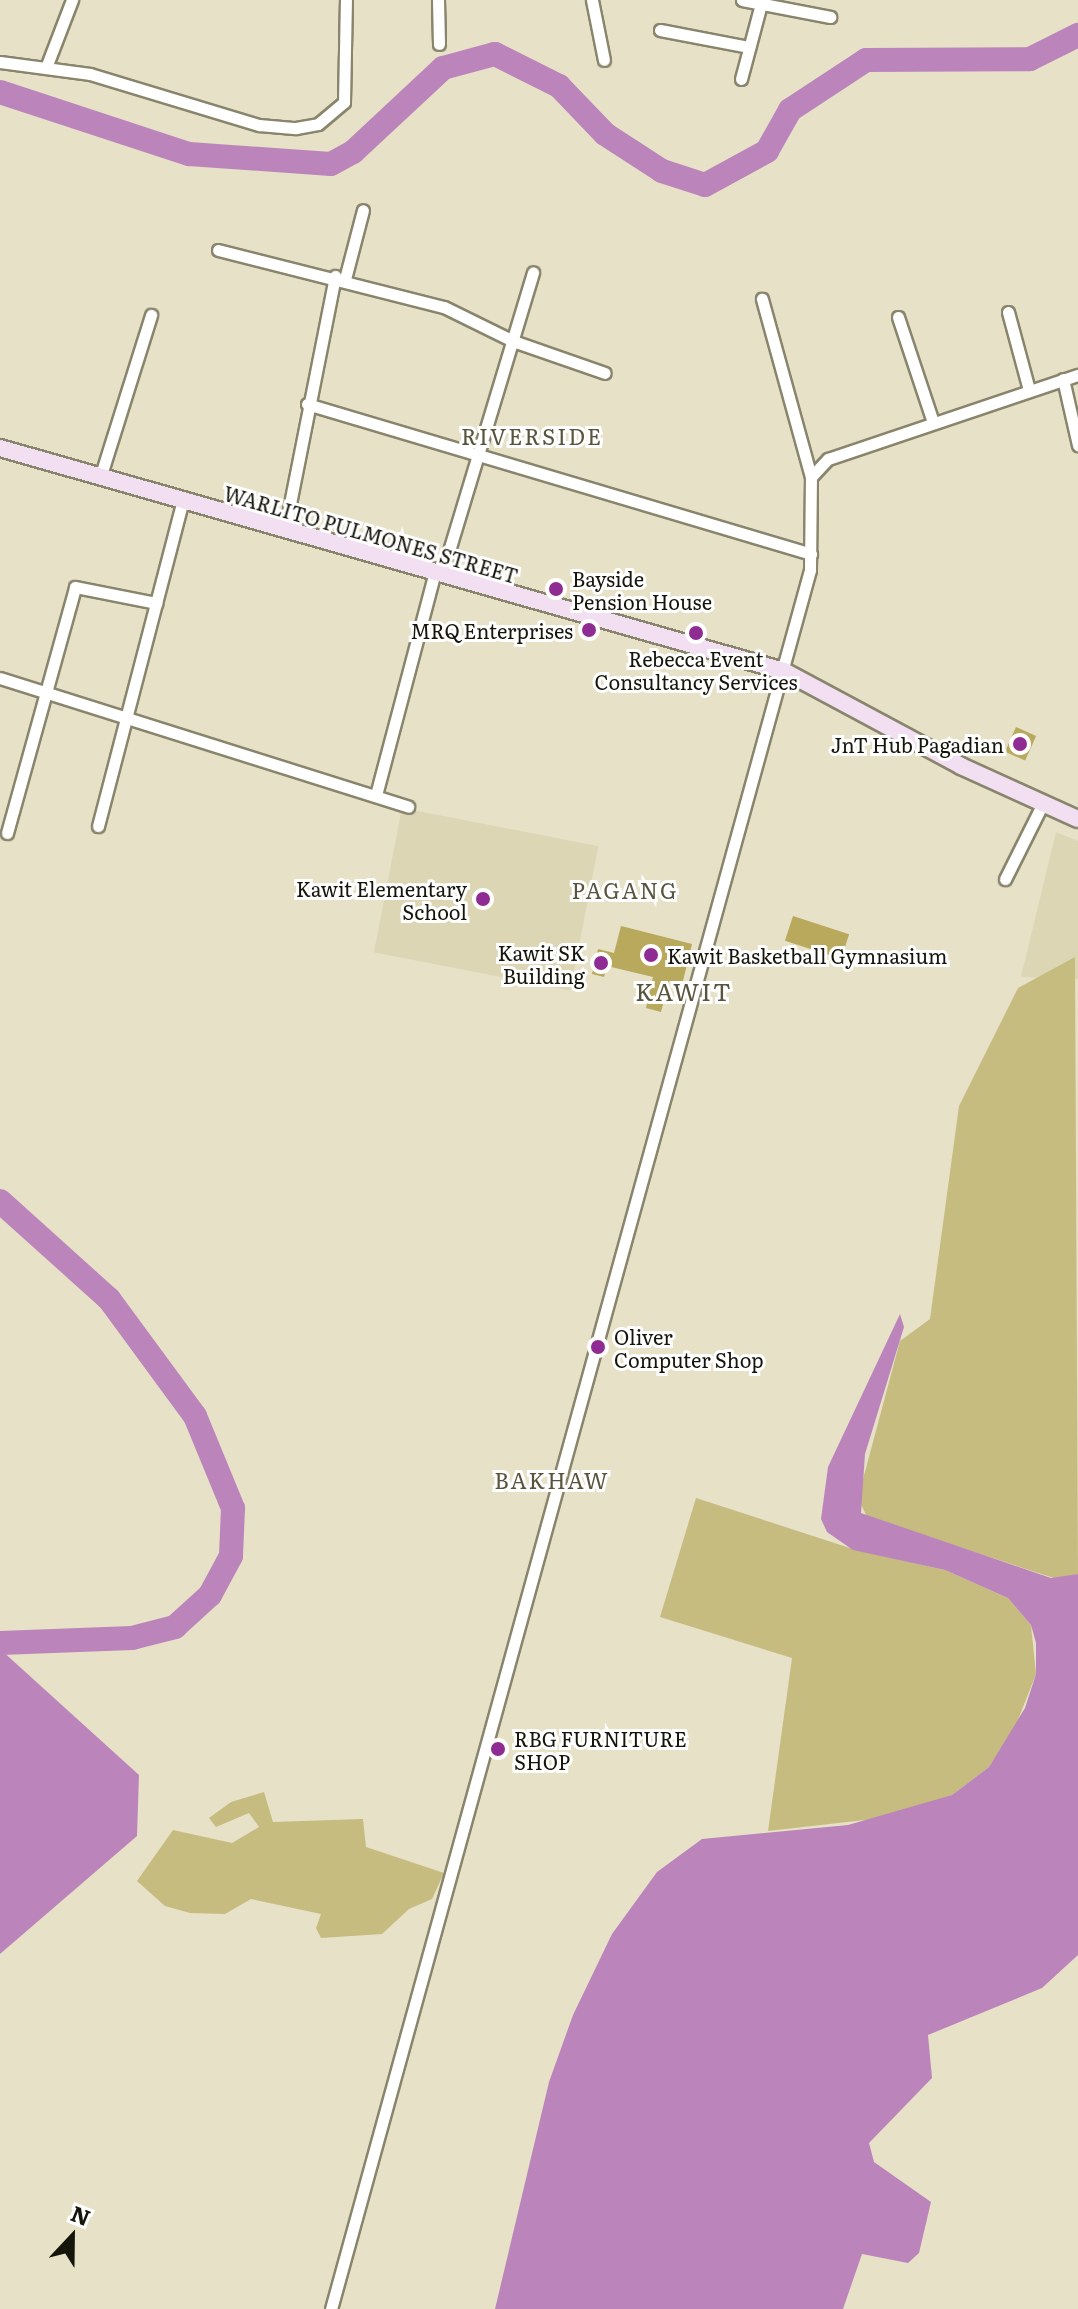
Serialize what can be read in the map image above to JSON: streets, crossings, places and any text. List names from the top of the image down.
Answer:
{
  "streets": {
    "street": ["WARLITO PULMONES STREET"]
  },
  "districts": [
    "RIVERSIDE",
    "PAGANG",
    "KAWIT",
    "BAKHAW"
  ],
  "places": [
    "Bayside Pension House",
    "MRQ Enterprises",
    "Rebecca Event Consultancy Services",
    "JnT Hub Pagadian",
    "Kawit Elementary School",
    "Kawit Basketball Gymnasium",
    "Kawit SK Building",
    "Oliver Computer Shop",
    "RBG FURNITURE SHOP"
  ],
  "north": "top"
}
